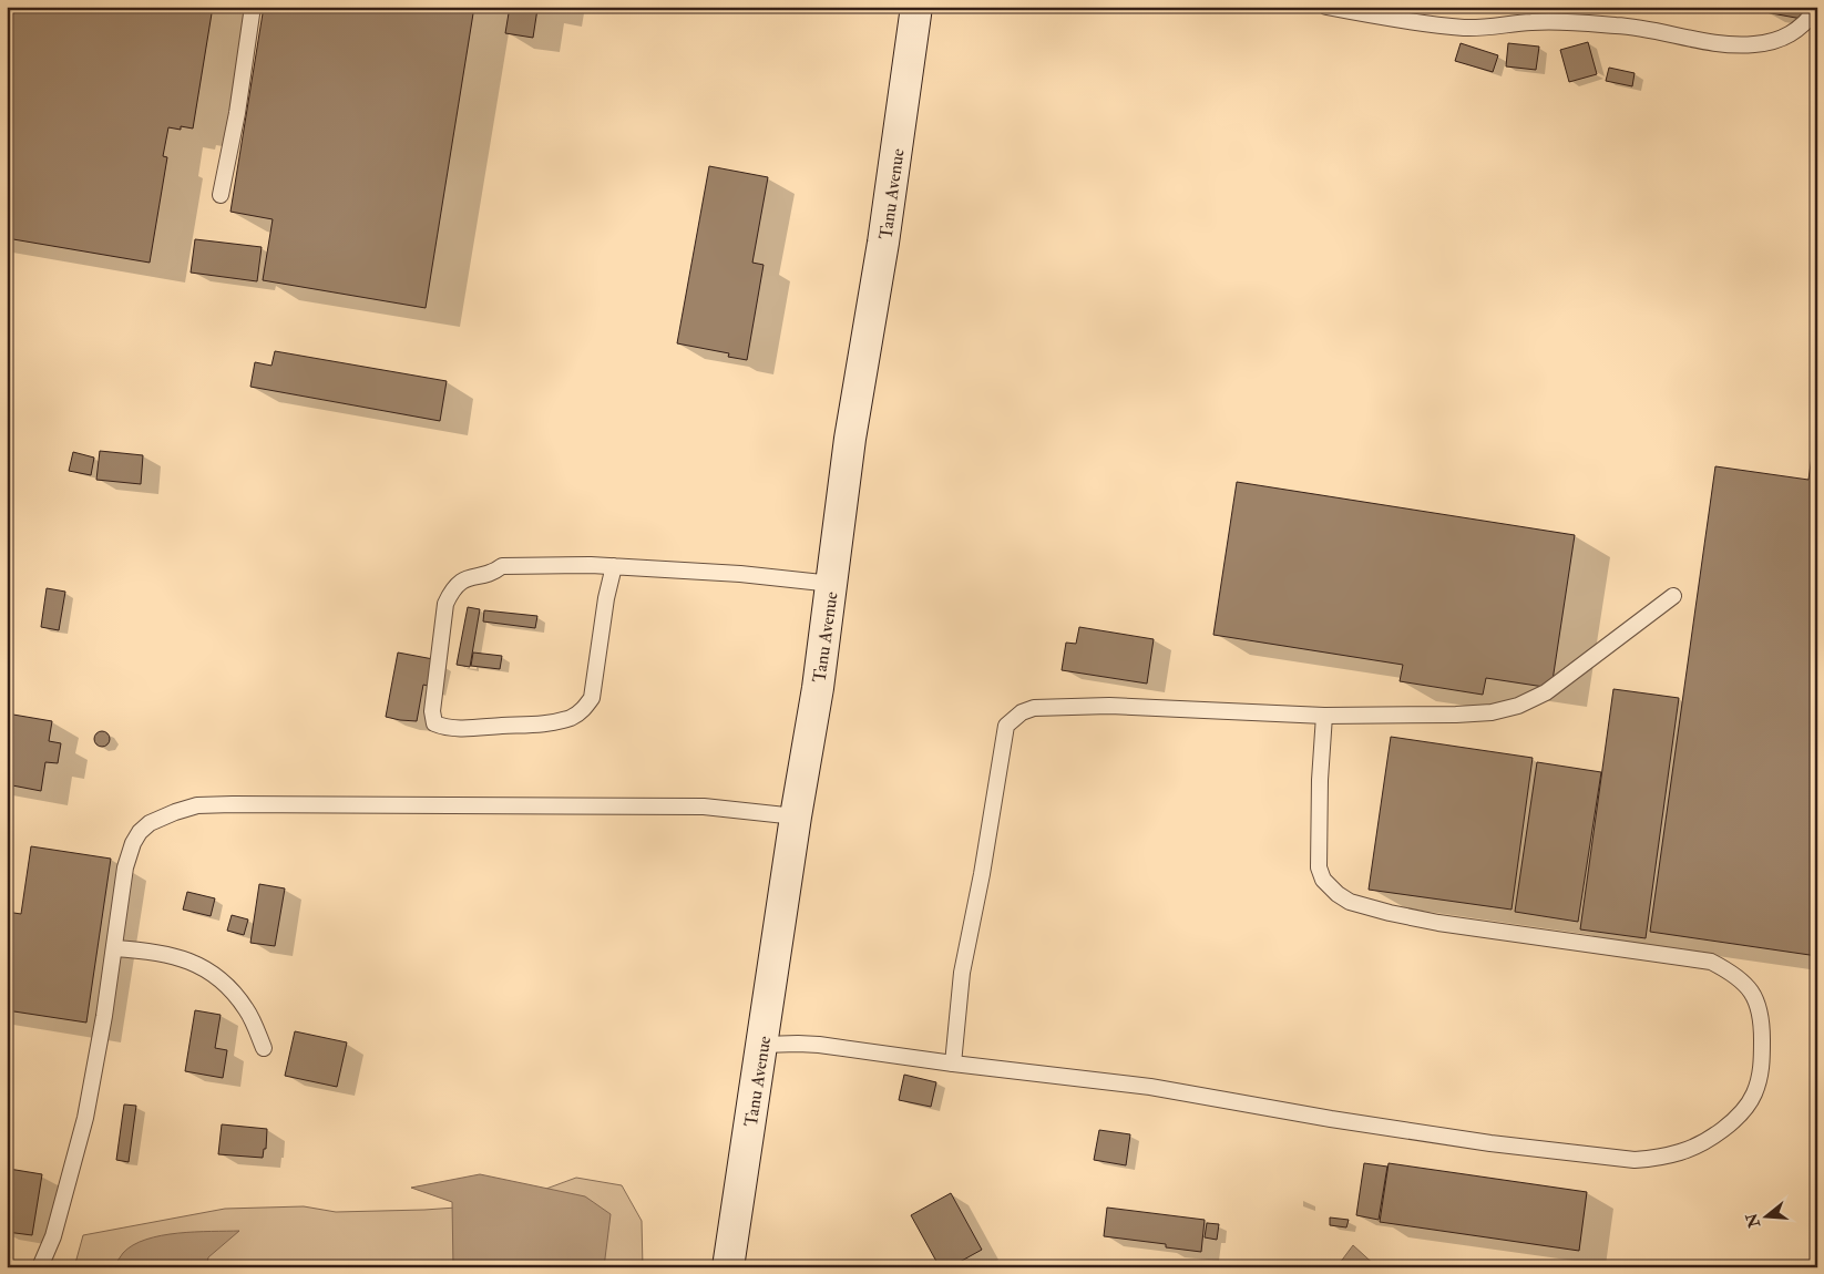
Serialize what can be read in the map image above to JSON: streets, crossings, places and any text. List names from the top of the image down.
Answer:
{
  "streets": {
    "street": ["Tanu Avenue"]
  },
  "north": "left"
}
